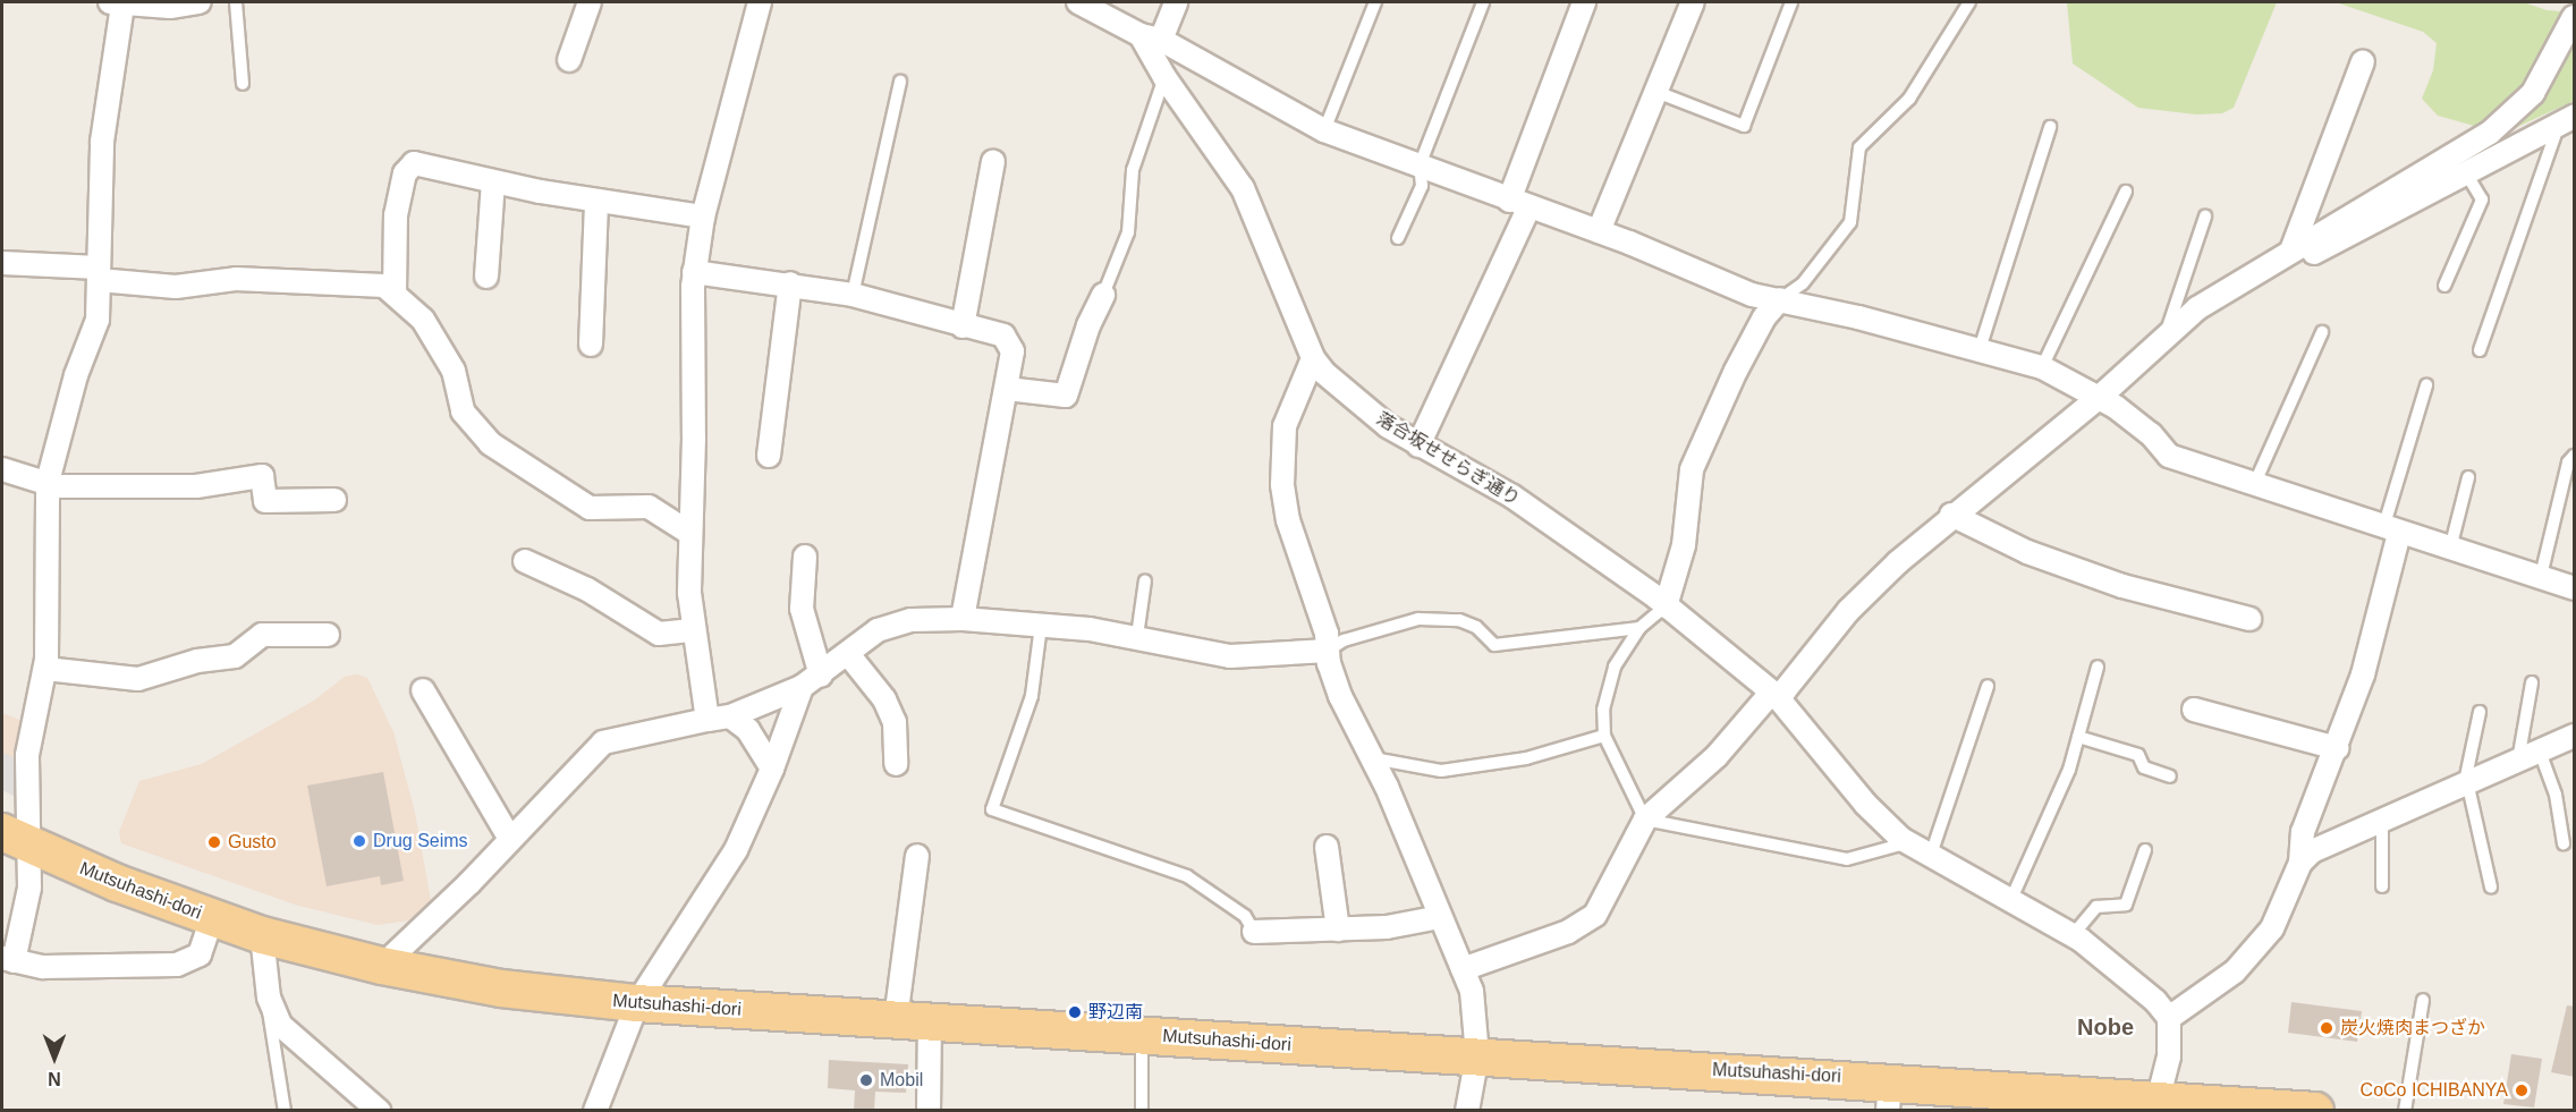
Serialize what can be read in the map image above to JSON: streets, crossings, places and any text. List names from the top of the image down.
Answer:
{
  "streets": {
    "main road": ["Mutsuhashi-dori"],
    "street": ["落合坂せせらぎ通り"]
  },
  "districts": ["Nobe"],
  "places": [
    "Drug Seims",
    "Gusto",
    "野辺南",
    "炭火焼肉まつざか",
    "Mobil",
    "CoCo ICHIBANYA"
  ],
  "north": "bottom"
}
